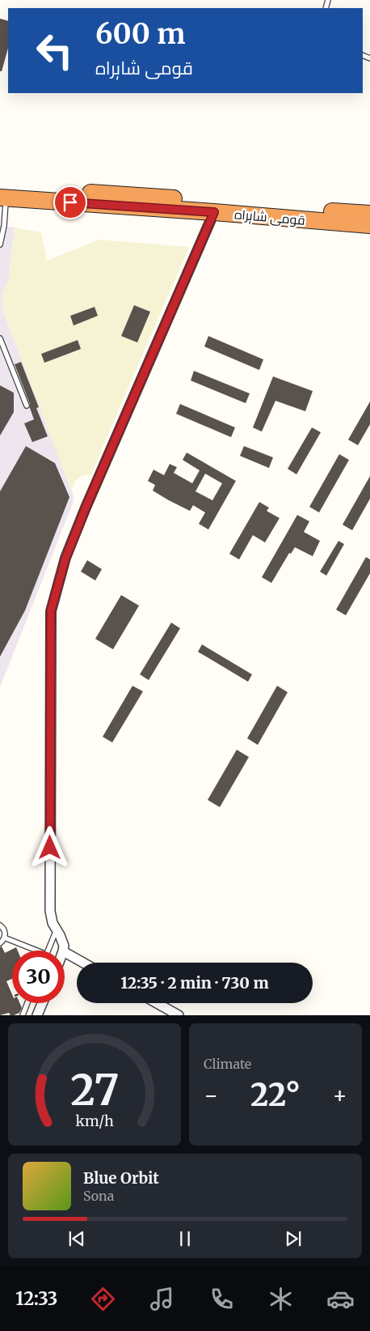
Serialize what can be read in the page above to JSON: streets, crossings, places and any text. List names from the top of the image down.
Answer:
{
  "streets": {
    "highway": ["قومی شاہراہ"]
  },
  "page": {
    "turn": ["600 m", "قومی شاہراہ"],
    "limit": "30",
    "trip": "12:35 · 2 min · 730 m",
    "tile": "Climate",
    "heat": ["−", "22°", "+"],
    "song": ["Blue Orbit", "Sona"],
    "tabs": "12:33",
    "gauge": ["27", "km/h"]
  }
}
